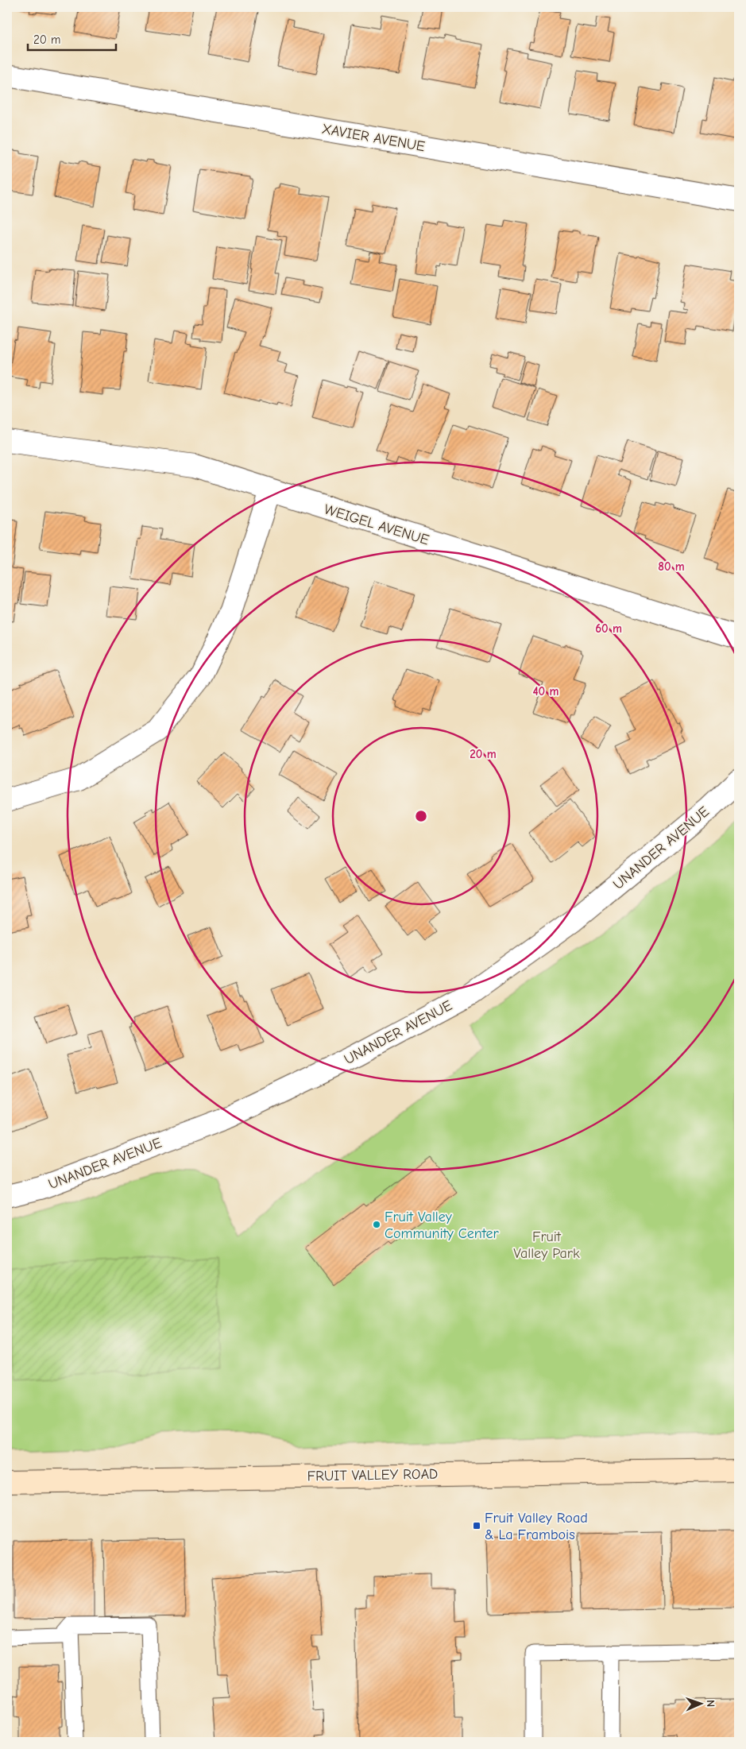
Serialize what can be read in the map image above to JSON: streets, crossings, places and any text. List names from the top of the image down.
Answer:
{
  "streets": {
    "main road": ["FRUIT VALLEY ROAD"],
    "street": ["XAVIER AVENUE", "WEIGEL AVENUE", "UNANDER AVENUE"]
  },
  "parks": ["Fruit Valley Park"],
  "places": {
    "other": ["Fruit Valley Community Center"],
    "transit": ["Fruit Valley Road & La Frambois"]
  },
  "scale_bar": "20 m",
  "north": "right",
  "rings": [
    "80 m",
    "60 m",
    "40 m",
    "20 m"
  ]
}
